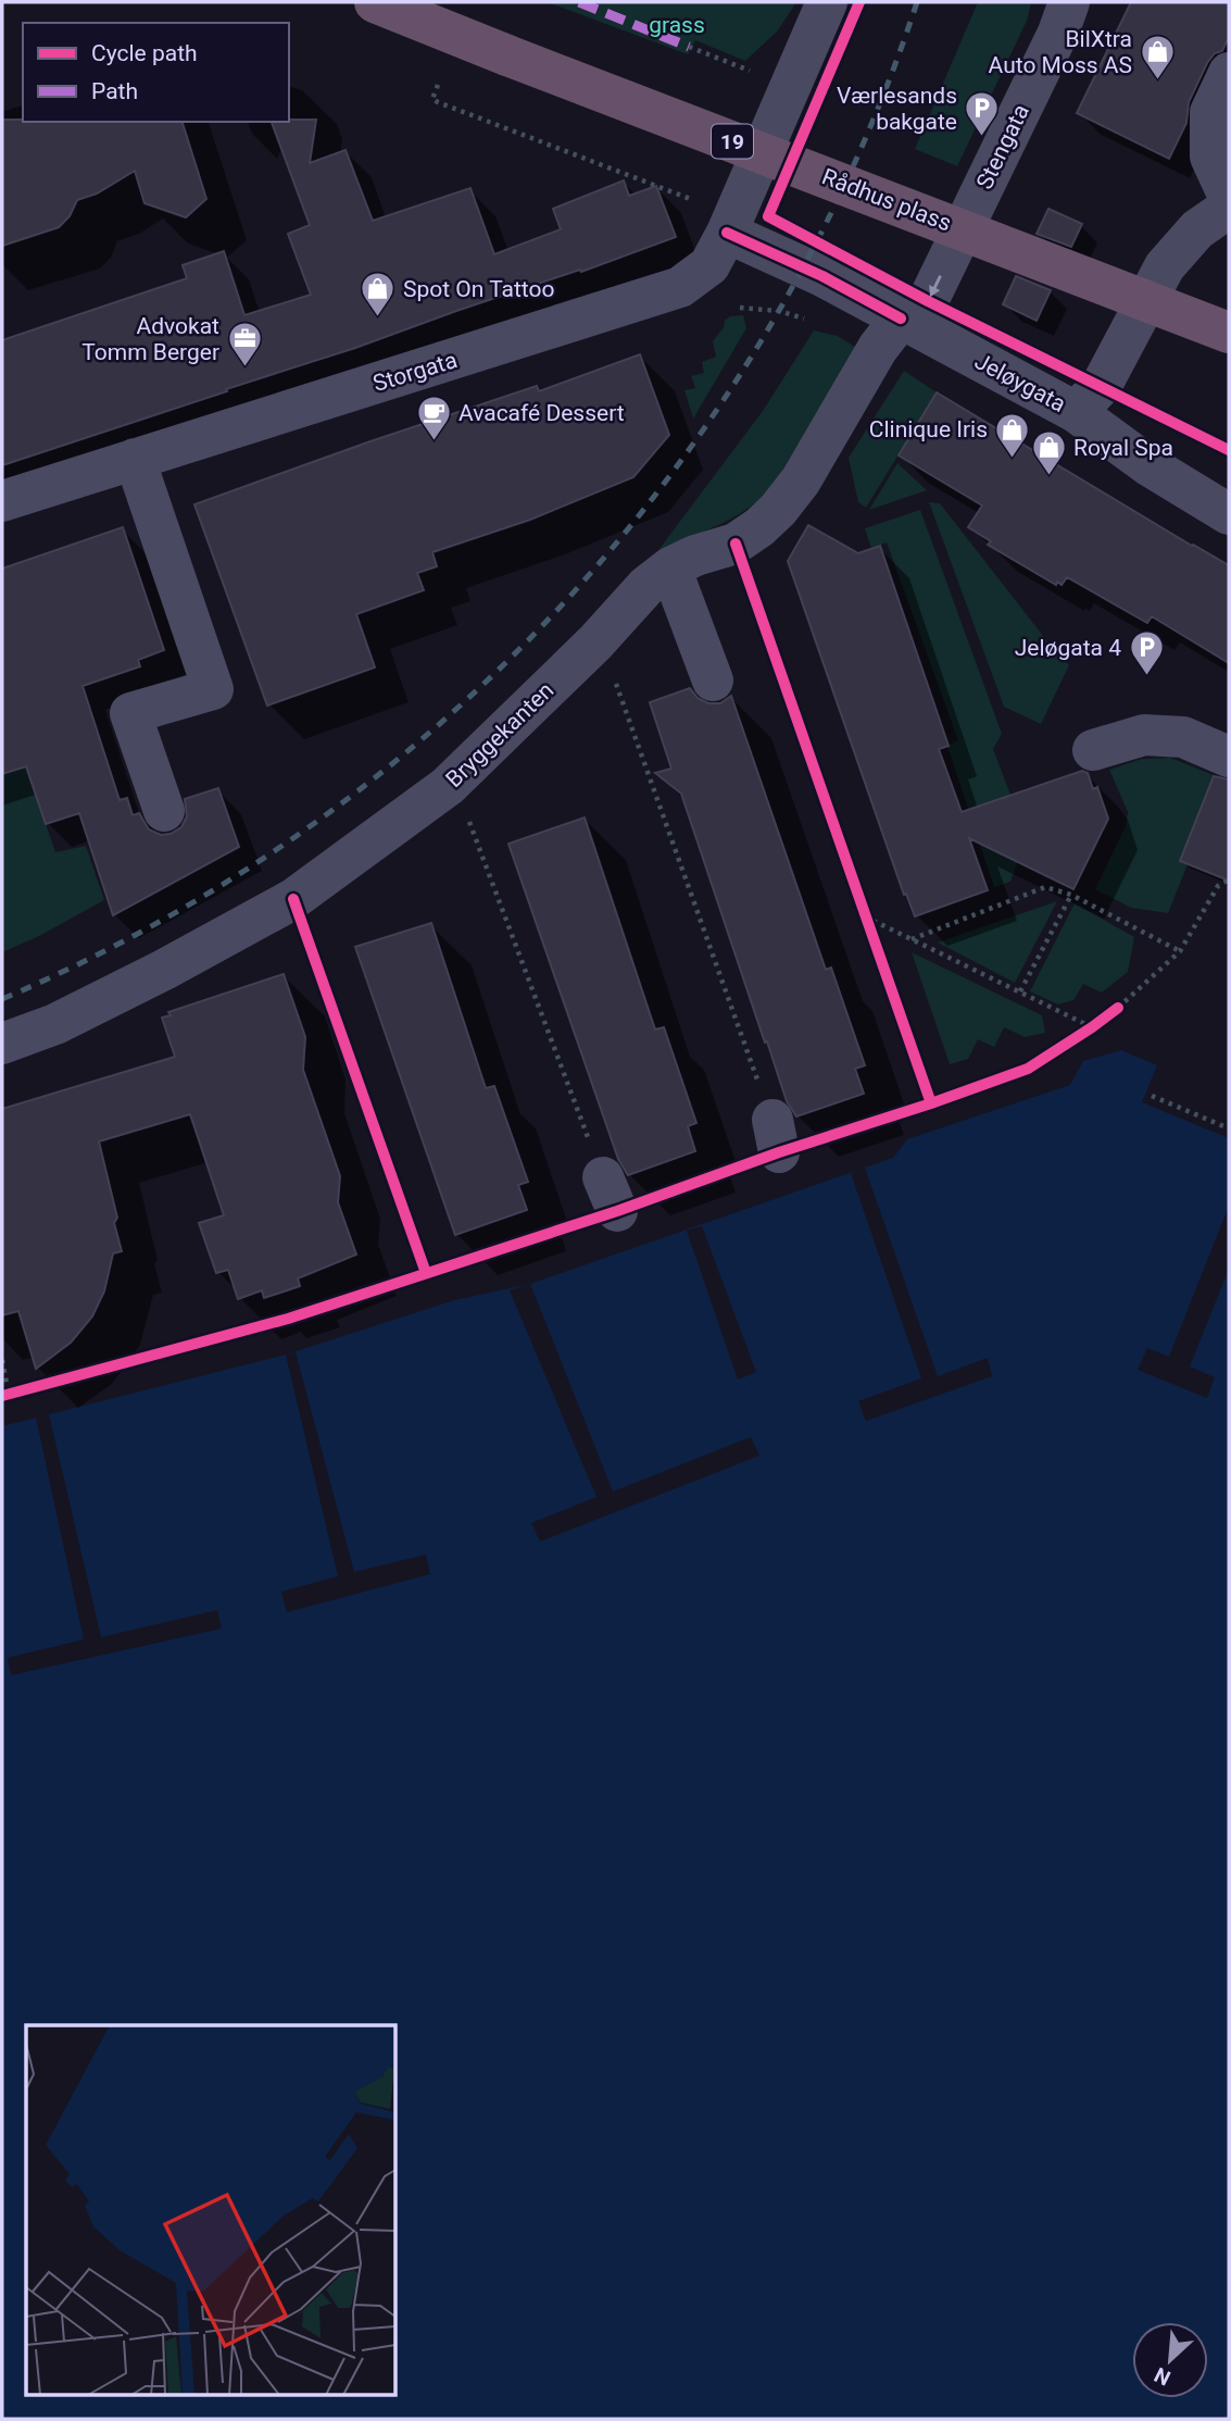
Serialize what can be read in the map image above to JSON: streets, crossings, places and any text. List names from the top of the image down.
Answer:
{
  "streets": {
    "highway": ["19", "Rådhus plass"],
    "street": [
      "Stengata",
      "Storgata",
      "Jeløygata",
      "Bryggekanten"
    ]
  },
  "crossings": [
    ["Stengata", "Jeløygata"],
    ["Stengata", "Bryggekanten"],
    ["Storgata", "Jeløygata"],
    ["Jeløygata", "Bryggekanten"]
  ],
  "parks": ["grass"],
  "places": {
    "shop": [
      "BilXtra Auto Moss AS",
      "Spot On Tattoo",
      "Clinique Iris",
      "Royal Spa"
    ],
    "parking": ["Værlesands bakgate", "Jeløgata 4"],
    "office": ["Advokat Tomm Berger"],
    "cafe": ["Avacafé Dessert"]
  },
  "legend": ["Cycle path", "Path"],
  "north": "bottom left"
}
